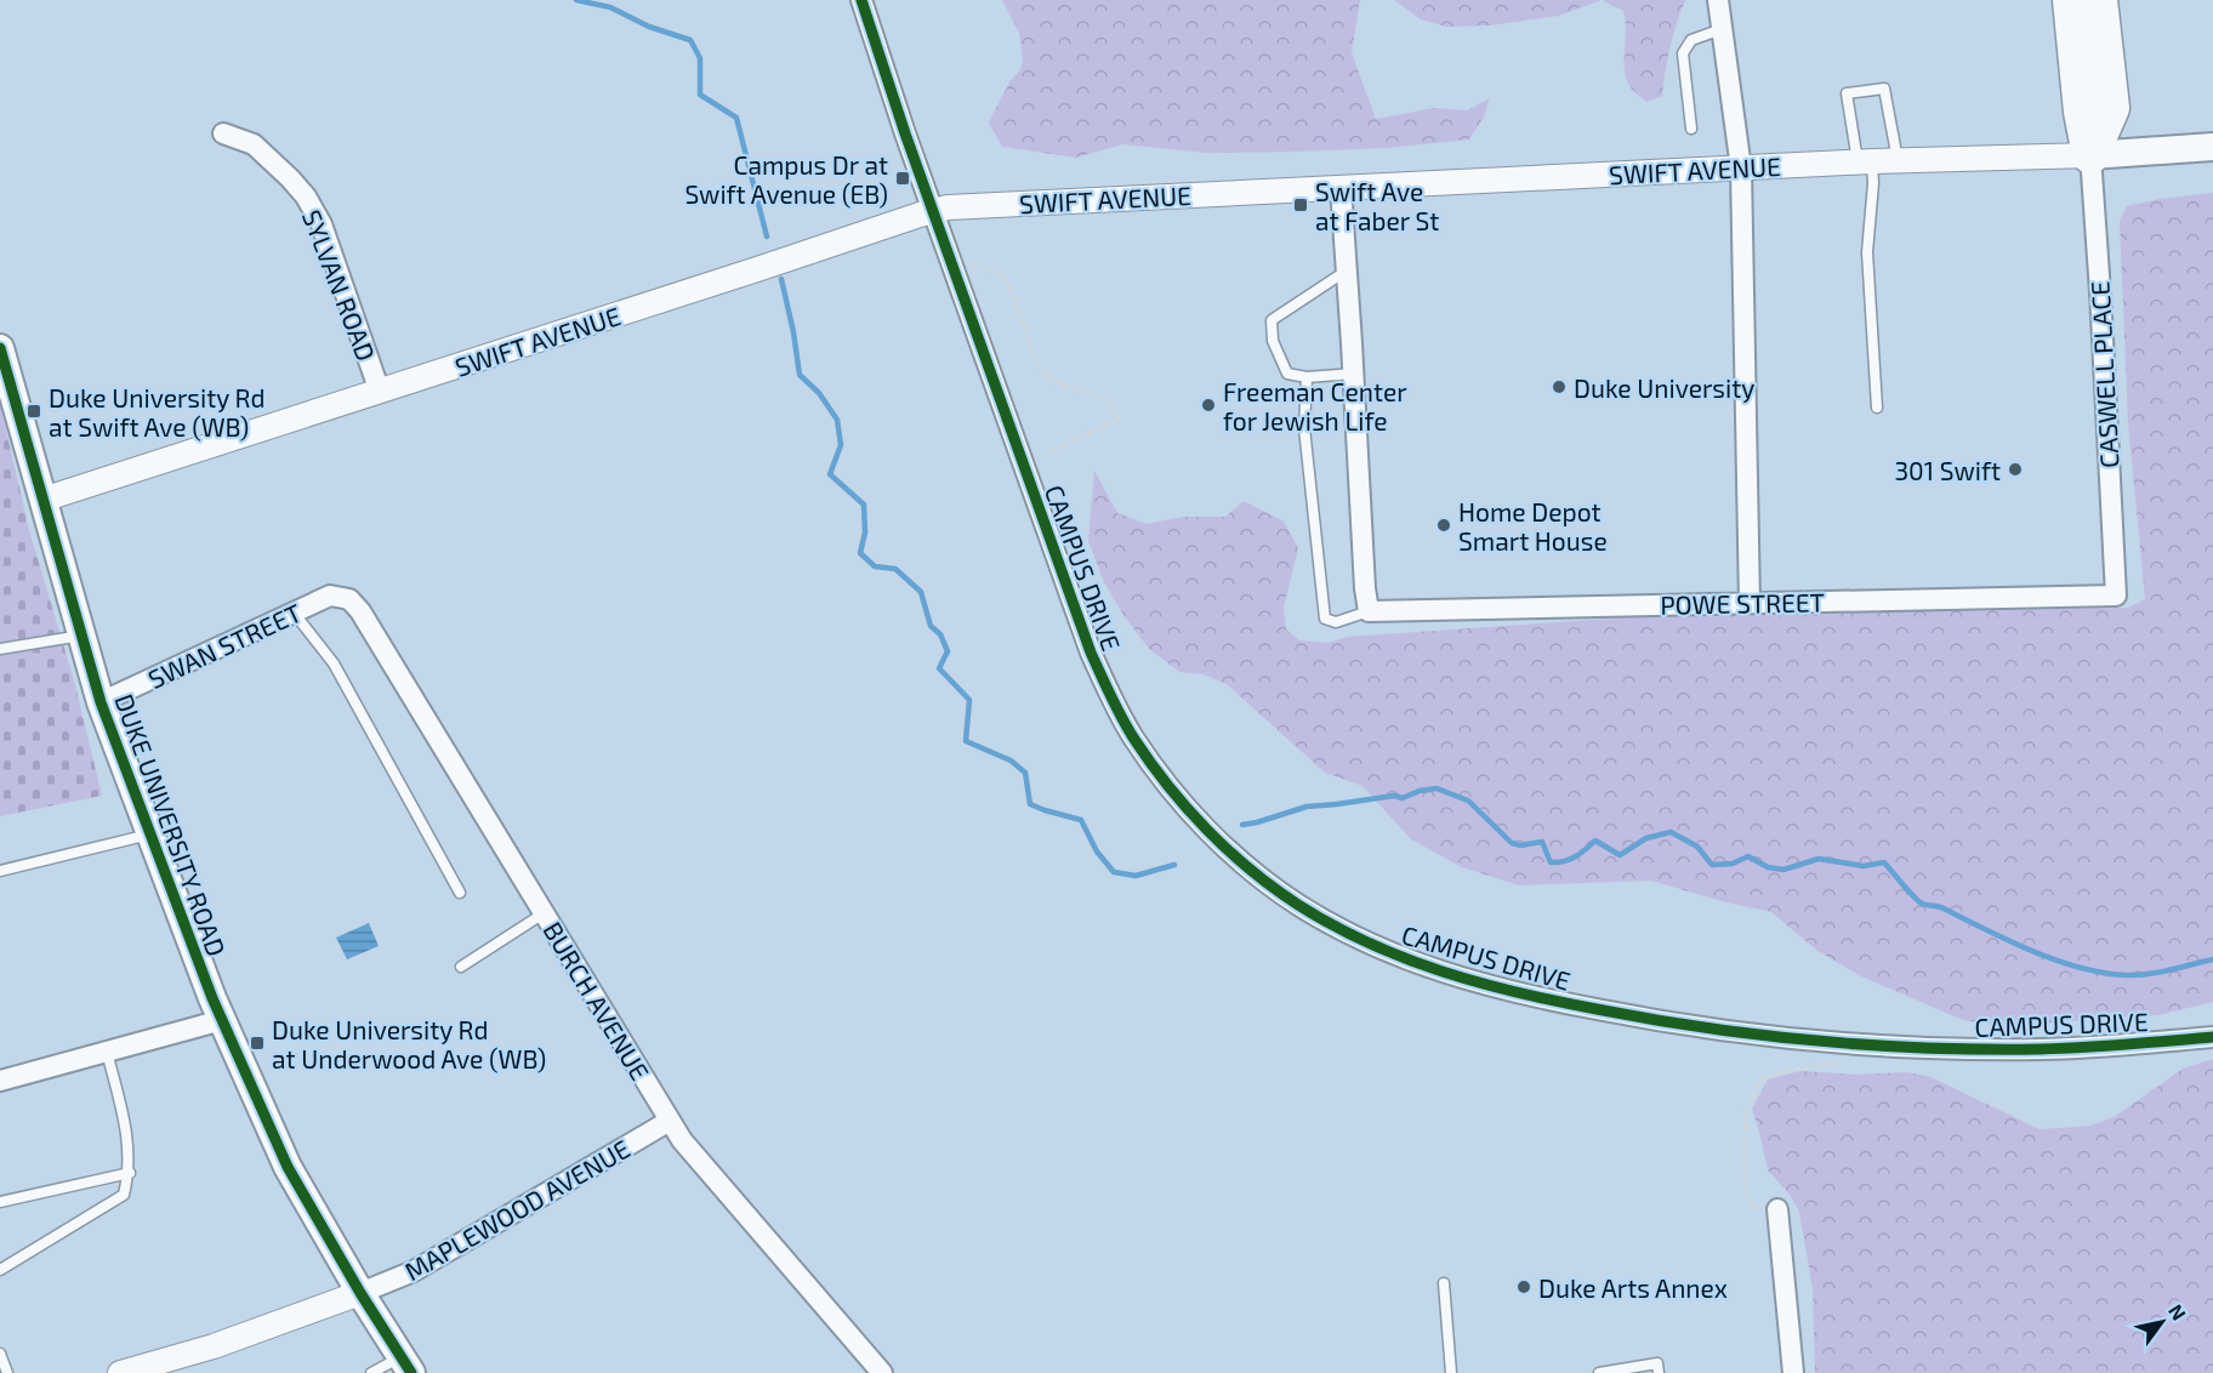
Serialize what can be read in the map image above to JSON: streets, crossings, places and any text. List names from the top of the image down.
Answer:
{
  "streets": {
    "main road": ["SWIFT AVENUE", "DUKE UNIVERSITY ROAD"],
    "street": [
      "SYLVAN ROAD",
      "CASWELL PLACE",
      "CAMPUS DRIVE",
      "POWE STREET",
      "SWAN STREET",
      "BURCH AVENUE",
      "MAPLEWOOD AVENUE"
    ]
  },
  "crossings": [
    ["SWIFT AVENUE", "SYLVAN ROAD"],
    ["SWIFT AVENUE", "CASWELL PLACE"],
    ["SWIFT AVENUE", "CAMPUS DRIVE"],
    ["SWIFT AVENUE", "DUKE UNIVERSITY ROAD"],
    ["CASWELL PLACE", "POWE STREET"],
    ["SWAN STREET", "DUKE UNIVERSITY ROAD"],
    ["SWAN STREET", "BURCH AVENUE"],
    ["DUKE UNIVERSITY ROAD", "MAPLEWOOD AVENUE"],
    ["BURCH AVENUE", "MAPLEWOOD AVENUE"]
  ],
  "places": {
    "transit": [
      "Campus Dr at Swift Avenue (EB)",
      "Swift Ave at Faber St",
      "Duke University Rd at Swift Ave (WB)",
      "Duke University Rd at Underwood Ave (WB)"
    ],
    "other": [
      "Duke University",
      "Freeman Center for Jewish Life",
      "301 Swift",
      "Home Depot Smart House",
      "Duke Arts Annex"
    ]
  },
  "north": "top right"
}
